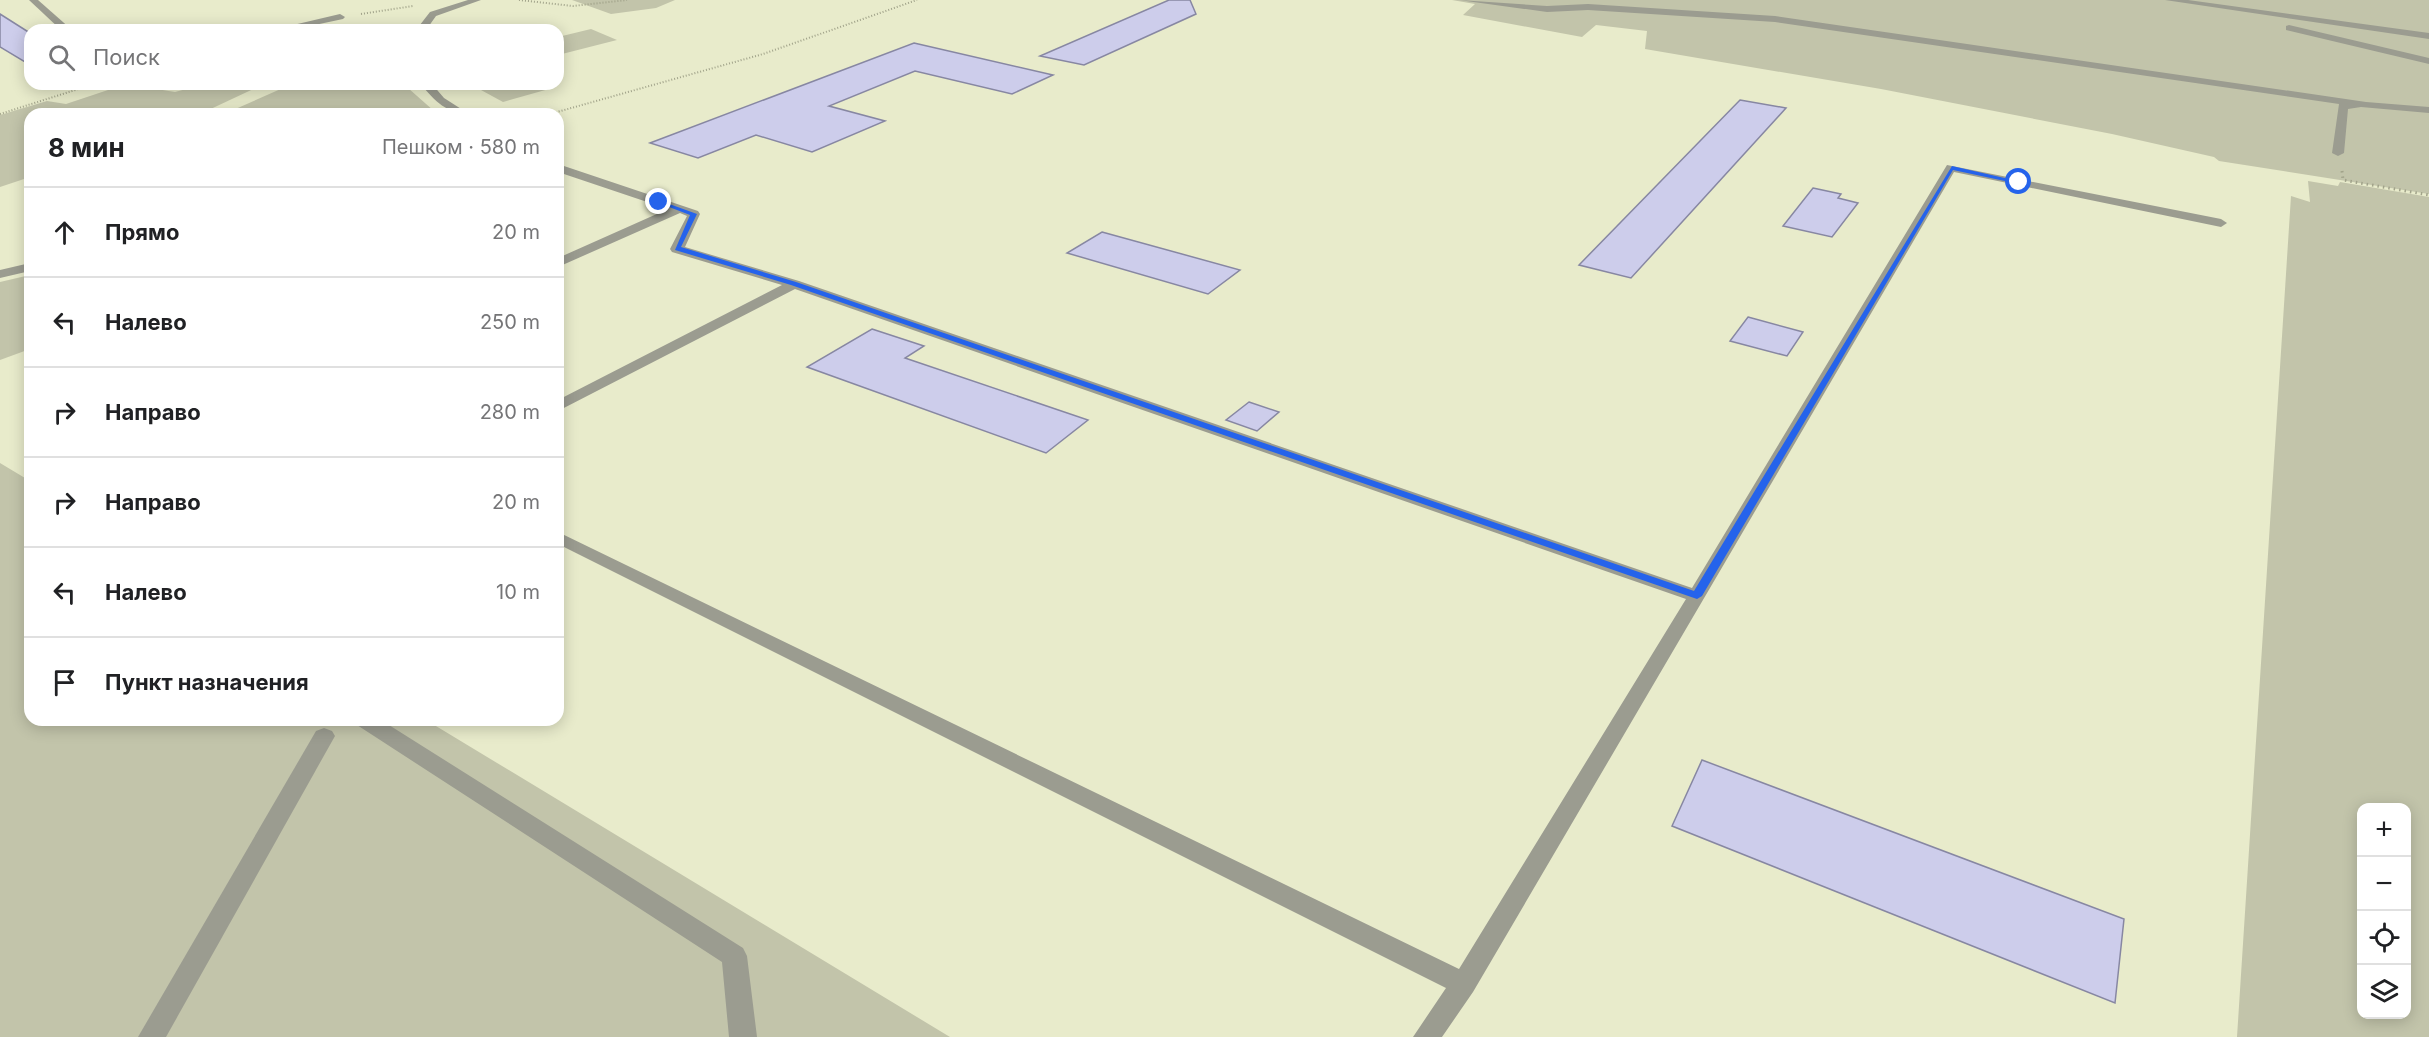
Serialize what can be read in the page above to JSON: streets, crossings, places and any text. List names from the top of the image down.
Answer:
{
  "page": {
    "search": "Поиск",
    "heading": ["8 мин", "Пешком · 580 m"],
    "list": [
      ["Прямо", "20 m"],
      ["Налево", "250 m"],
      ["Направо", "280 m"],
      ["Направо", "20 m"],
      ["Налево", "10 m"],
      "Пункт назначения"
    ],
    "map_buttons": ["+", "−"]
  }
}
